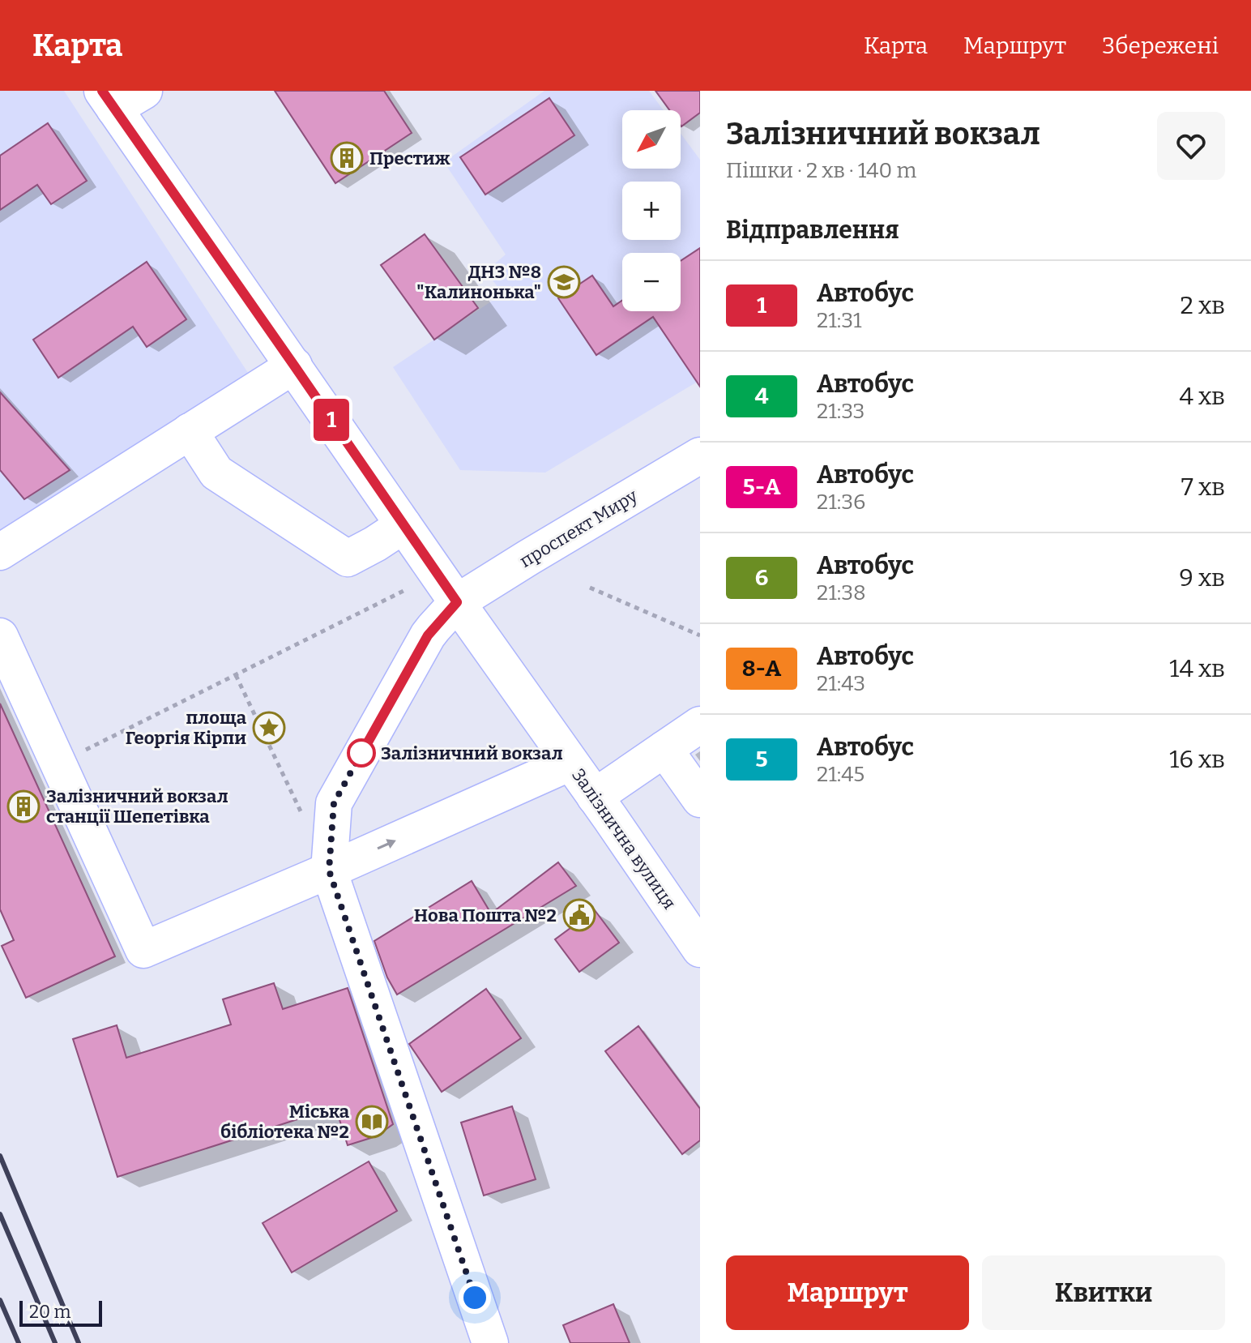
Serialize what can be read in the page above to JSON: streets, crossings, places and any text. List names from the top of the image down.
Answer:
{
  "streets": {
    "street": ["проспект Миру", "Залізнична вулиця"]
  },
  "crossings": [
    ["проспект Миру", "Залізнична вулиця"]
  ],
  "places": {
    "building": ["Престиж", "Залізничний вокзал станції Шепетівка"],
    "school or university": ["ДНЗ №8 \"Калинонька\""],
    "place": ["площа Георгія Кірпи"],
    "other": ["Залізничний вокзал"],
    "public building": ["Нова Пошта №2"],
    "library": ["Міська бібліотека №2"]
  },
  "lines": ["bus line 1"],
  "scale_bar": "20 m",
  "north": "bottom left",
  "page": {
    "header": "Карта",
    "nav": ["Карта", "Маршрут", "Збережені"],
    "on_map": "1",
    "heading": [
      ["Залізничний вокзал", "Пішки · 2 хв · 140 m"],
      "Відправлення"
    ],
    "map_buttons": ["+", "−"],
    "list": [
      {
        "mark": "1",
        "name": "Автобус",
        "note": "21:31",
        "value": "2 хв"
      },
      {
        "mark": "4",
        "name": "Автобус",
        "note": "21:33",
        "value": "4 хв"
      },
      {
        "mark": "5-А",
        "name": "Автобус",
        "note": "21:36",
        "value": "7 хв"
      },
      {
        "mark": "6",
        "name": "Автобус",
        "note": "21:38",
        "value": "9 хв"
      },
      {
        "mark": "8-А",
        "name": "Автобус",
        "note": "21:43",
        "value": "14 хв"
      },
      {
        "mark": "5",
        "name": "Автобус",
        "note": "21:45",
        "value": "16 хв"
      }
    ],
    "buttons": ["Маршрут", "Квитки"],
    "scale": "20 m"
  }
}
